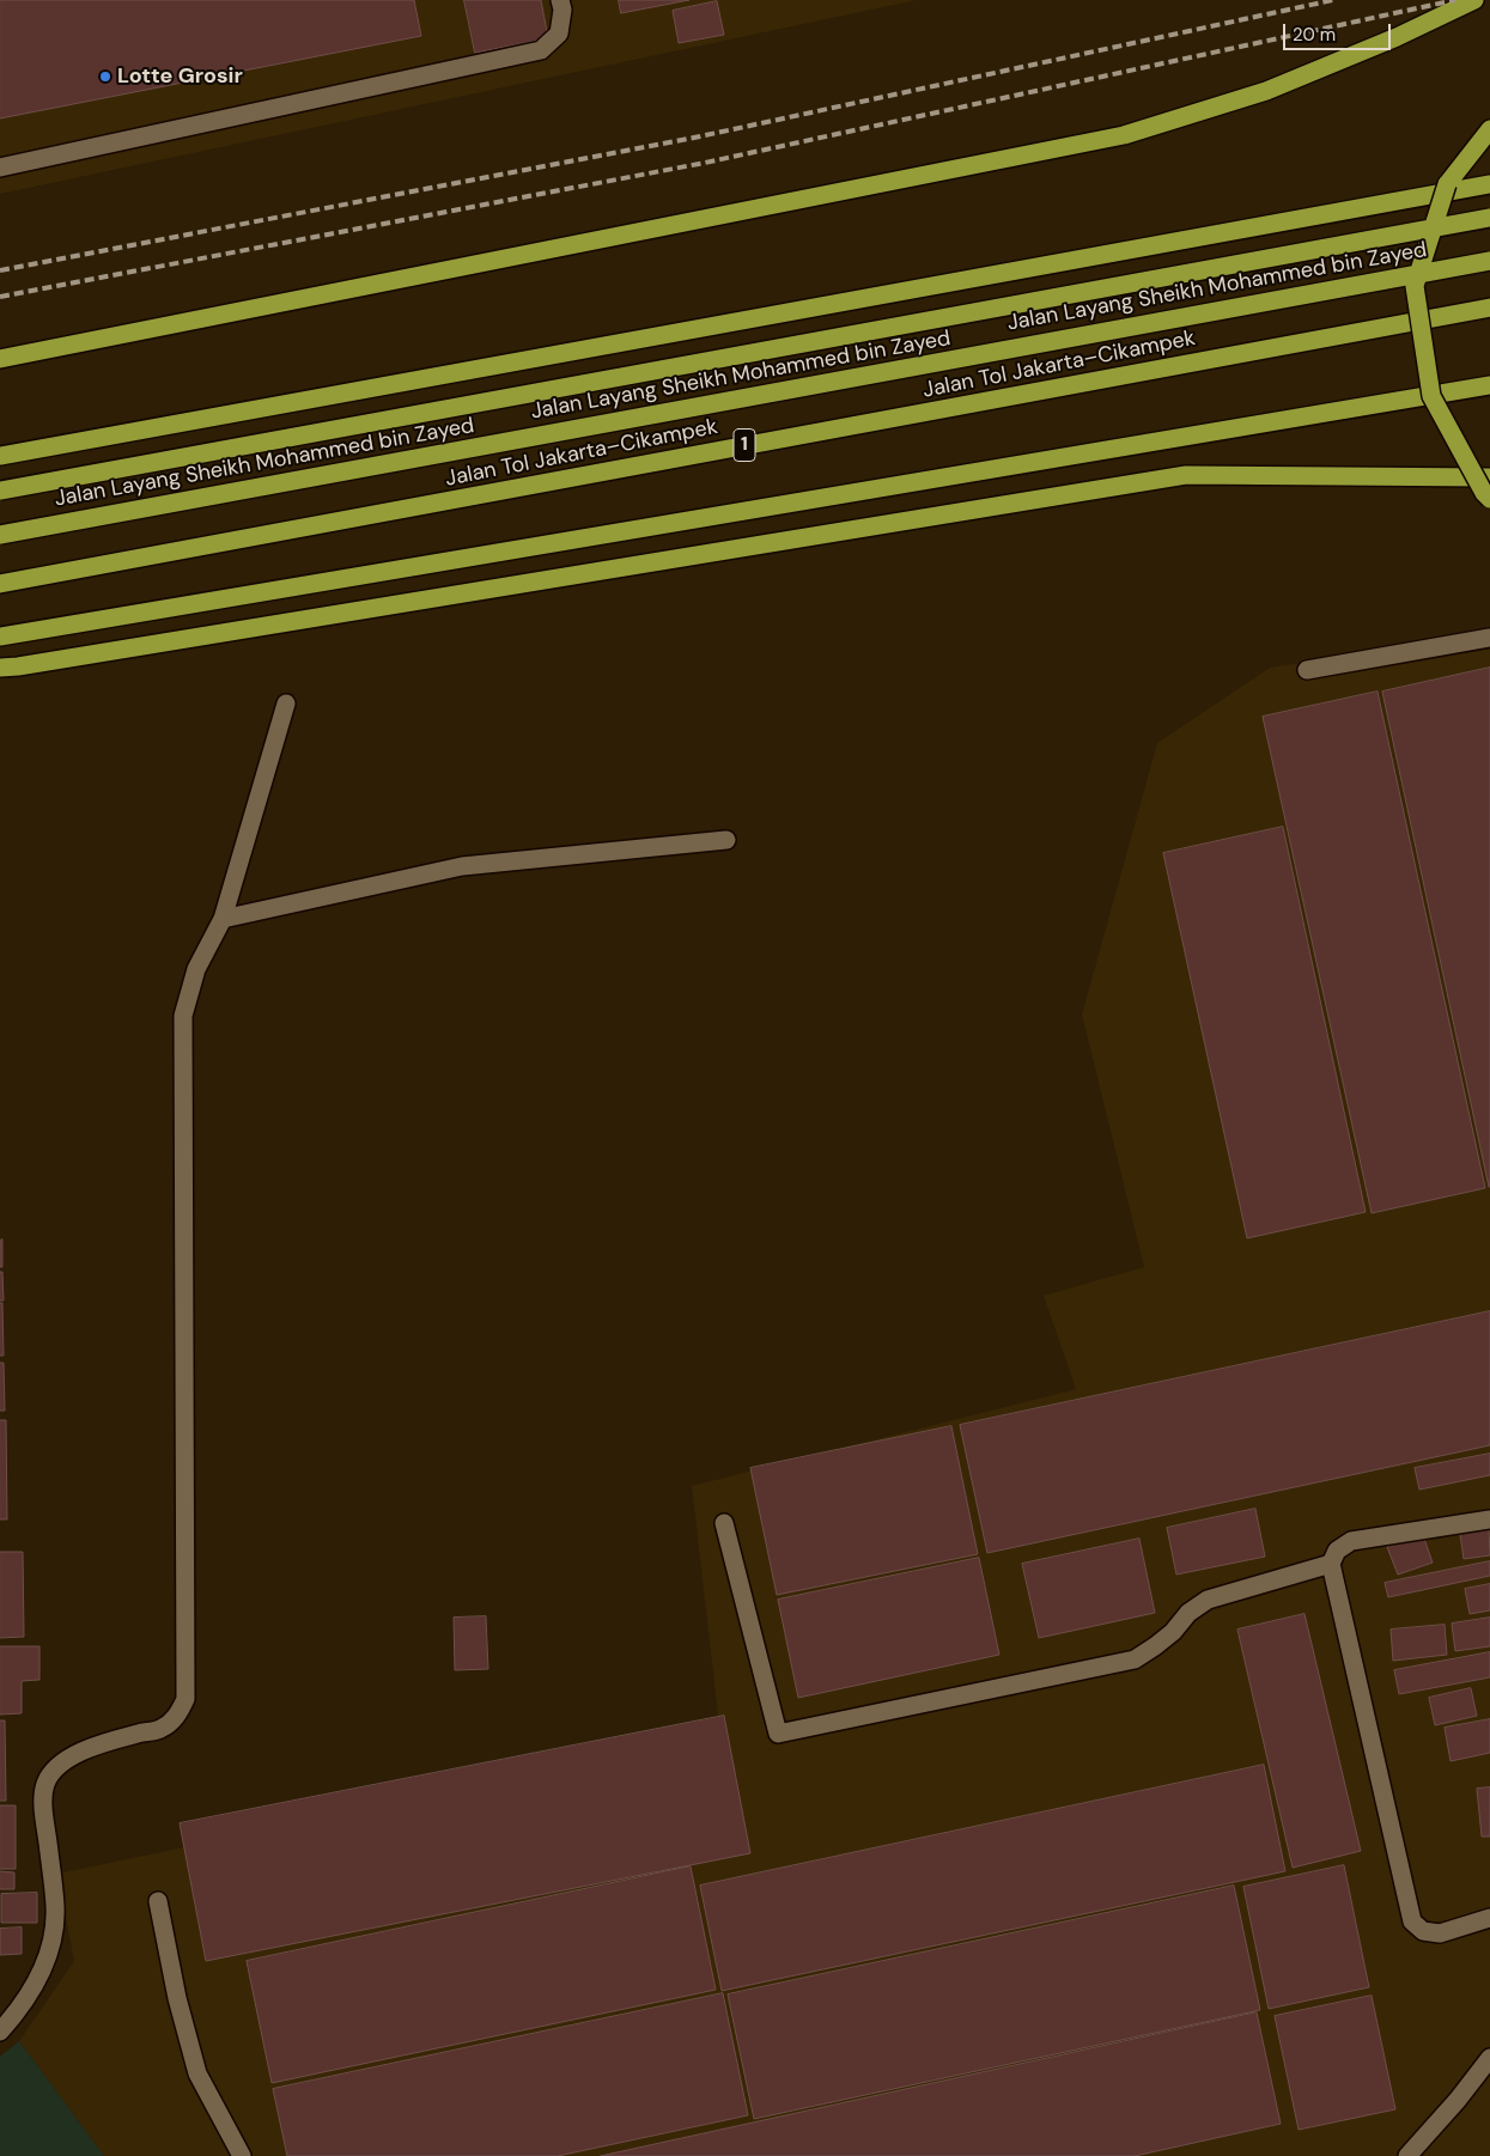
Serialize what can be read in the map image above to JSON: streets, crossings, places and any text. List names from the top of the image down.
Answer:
{
  "streets": {
    "highway": ["Jalan Layang Sheikh Mohammed bin Zayed", "Jalan Tol Jakarta–Cikampek", "1"]
  },
  "places": ["Lotte Grosir"],
  "scale_bar": "20 m"
}
